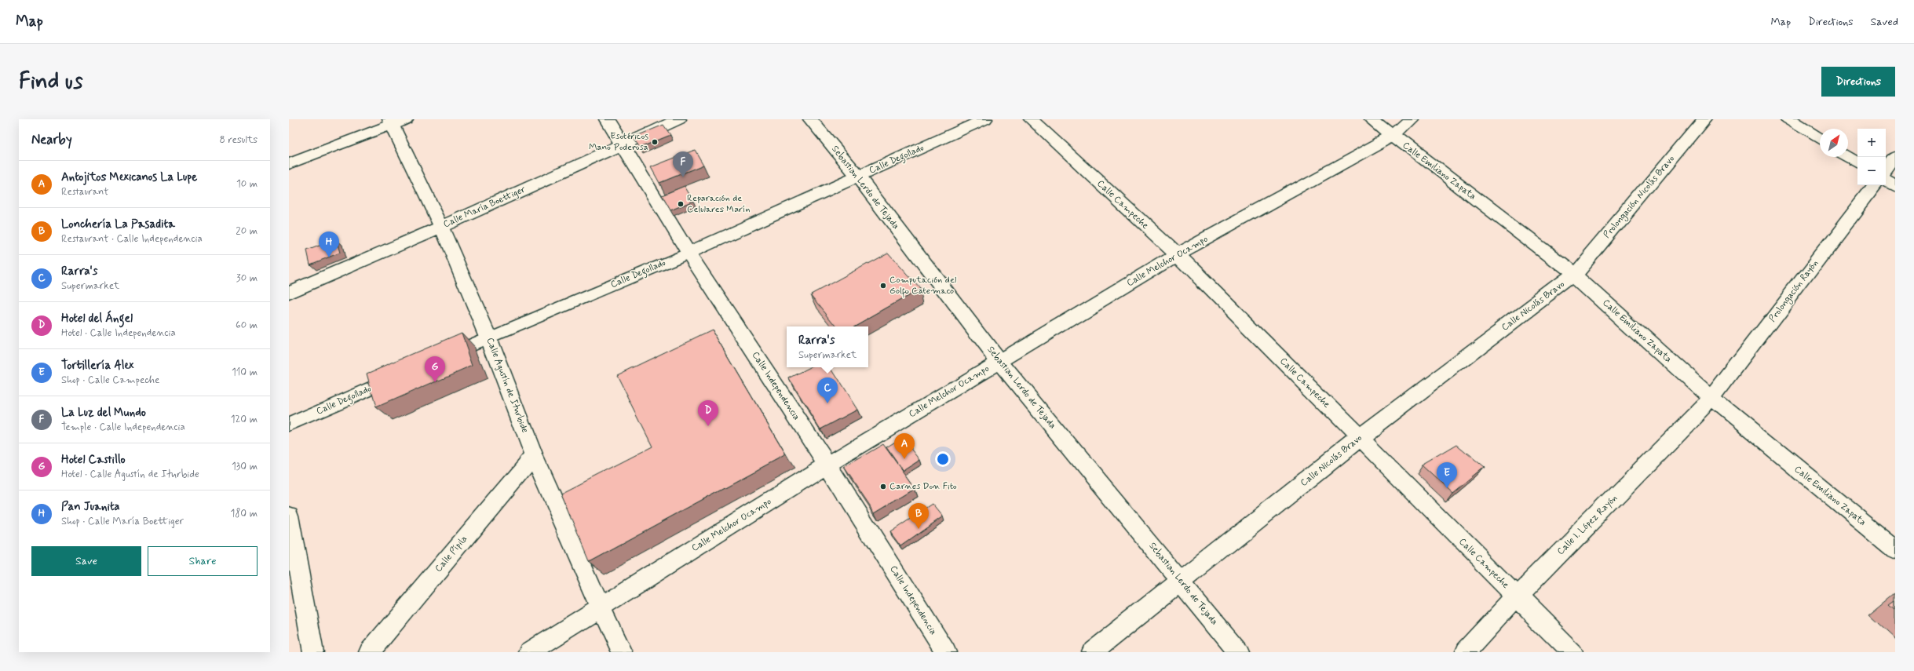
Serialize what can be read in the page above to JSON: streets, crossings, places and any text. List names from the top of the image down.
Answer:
{
  "streets": {
    "street": [
      "Calle Degollado",
      "Calle Emiliano Zapata",
      "Sebastian Lerdo de Tejada",
      "Prolongación Nicolás Bravo",
      "Calle Campeche",
      "Calle María Boettiger",
      "Calle Melchor Ocampo",
      "Prolongación Rayón",
      "Calle Nicolás Bravo",
      "Calle Agustín de Iturbide",
      "Calle Independencia",
      "Calle I. López Rayón",
      "Calle Pípila"
    ]
  },
  "crossings": [
    ["Calle Degollado", "Sebastian Lerdo de Tejada"],
    ["Calle Degollado", "Calle Agustín de Iturbide"],
    ["Calle Degollado", "Calle Independencia"],
    ["Calle Emiliano Zapata", "Prolongación Nicolás Bravo"],
    ["Calle Emiliano Zapata", "Calle Melchor Ocampo"],
    ["Calle Emiliano Zapata", "Prolongación Rayón"],
    ["Calle Emiliano Zapata", "Calle Nicolás Bravo"],
    ["Calle Emiliano Zapata", "Calle I. López Rayón"],
    ["Sebastian Lerdo de Tejada", "Calle Melchor Ocampo"],
    ["Sebastian Lerdo de Tejada", "Calle Nicolás Bravo"],
    ["Prolongación Nicolás Bravo", "Calle Nicolás Bravo"],
    ["Calle Campeche", "Calle Melchor Ocampo"],
    ["Calle Campeche", "Calle Nicolás Bravo"],
    ["Calle Campeche", "Calle I. López Rayón"],
    ["Calle María Boettiger", "Calle Agustín de Iturbide"],
    ["Calle María Boettiger", "Calle Independencia"],
    ["Calle Melchor Ocampo", "Calle Agustín de Iturbide"],
    ["Calle Melchor Ocampo", "Calle Independencia"],
    ["Prolongación Rayón", "Calle I. López Rayón"],
    ["Calle Agustín de Iturbide", "Calle Pípila"]
  ],
  "places": [
    "Esotéricos Mano Poderosa",
    "Reparación de Celulares Marín",
    "Computación del Golfo Catemaco",
    "Carnes Don Fito"
  ],
  "north": "top right",
  "page": {
    "header": "Map",
    "nav": ["Map", "Directions", "Saved"],
    "buttons": [
      "Directions",
      ["Save", "Share"]
    ],
    "title": "Find us",
    "heading": ["Nearby", "8 results"],
    "map_buttons": ["+", "−"],
    "pins": [
      "F",
      "H",
      "G",
      "C",
      "D",
      "A",
      "E",
      "B"
    ],
    "list": [
      {
        "mark": "A",
        "name": "Antojitos Mexicanos La Lupe",
        "note": "Restaurant",
        "value": "10 m"
      },
      {
        "mark": "B",
        "name": "Lonchería La Pasadita",
        "note": "Restaurant · Calle Independencia",
        "value": "20 m"
      },
      {
        "mark": "C",
        "name": "Rarra's",
        "note": "Supermarket",
        "value": "30 m"
      },
      {
        "mark": "D",
        "name": "Hotel del Ángel",
        "note": "Hotel · Calle Independencia",
        "value": "60 m"
      },
      {
        "mark": "E",
        "name": "Tortillería Alex",
        "note": "Shop · Calle Campeche",
        "value": "110 m"
      },
      {
        "mark": "F",
        "name": "La Luz del Mundo",
        "note": "Temple · Calle Independencia",
        "value": "120 m"
      },
      {
        "mark": "G",
        "name": "Hotel Castillo",
        "note": "Hotel · Calle Agustín de Iturbide",
        "value": "130 m"
      },
      {
        "mark": "H",
        "name": "Pan Juanita",
        "note": "Shop · Calle María Boettiger",
        "value": "180 m"
      }
    ],
    "popup": ["Rarra's", "Supermarket"]
  }
}
